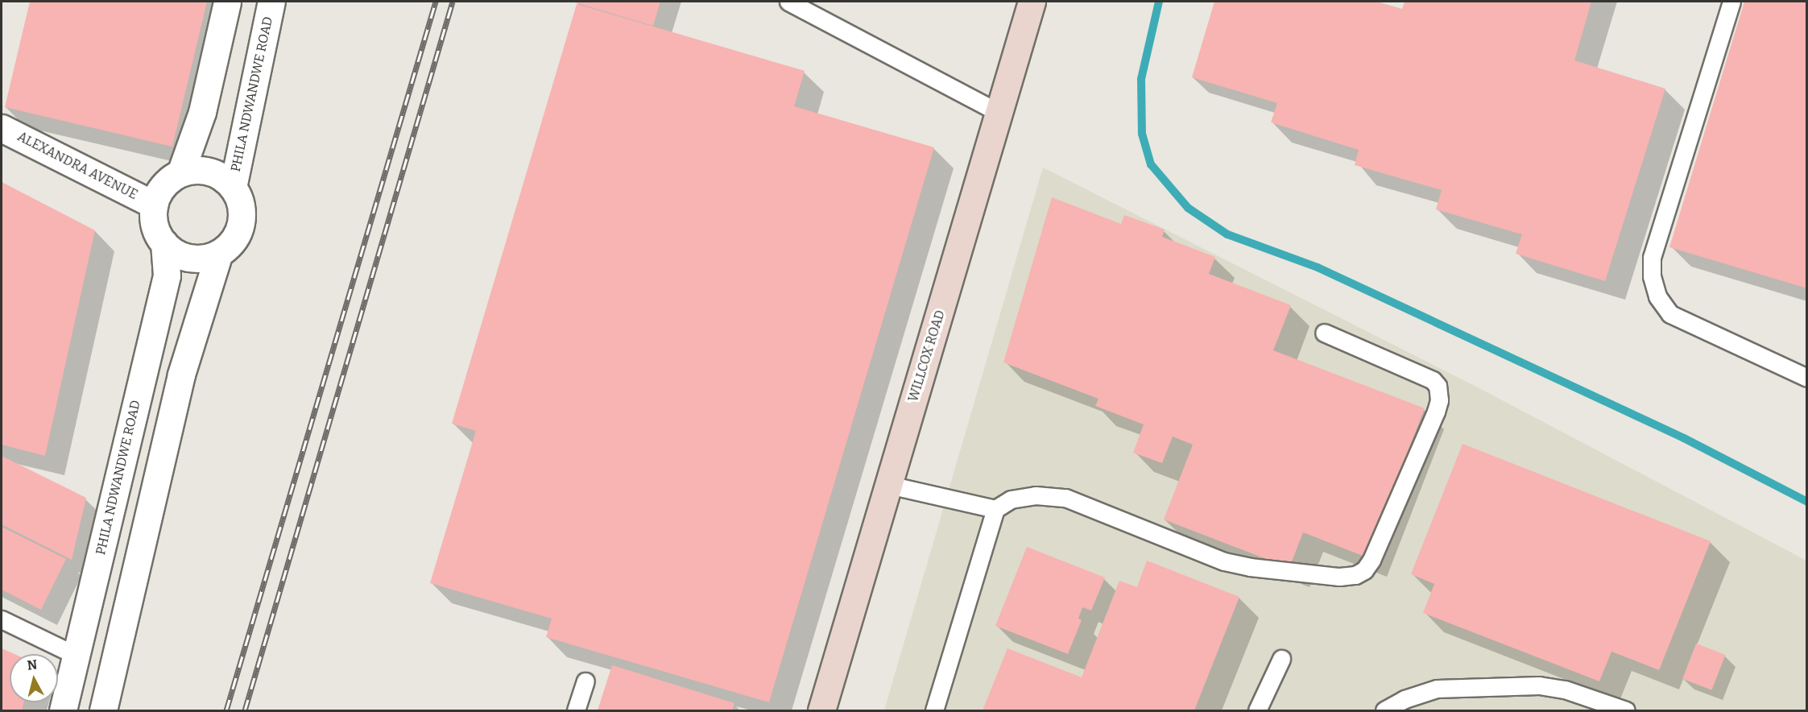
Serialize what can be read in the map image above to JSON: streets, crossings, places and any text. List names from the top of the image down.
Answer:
{
  "streets": {
    "main road": ["WILLCOX ROAD"],
    "street": ["PHILA NDWANDWE ROAD", "ALEXANDRA AVENUE"]
  },
  "crossings": [
    ["PHILA NDWANDWE ROAD", "ALEXANDRA AVENUE"]
  ],
  "north": "top"
}
